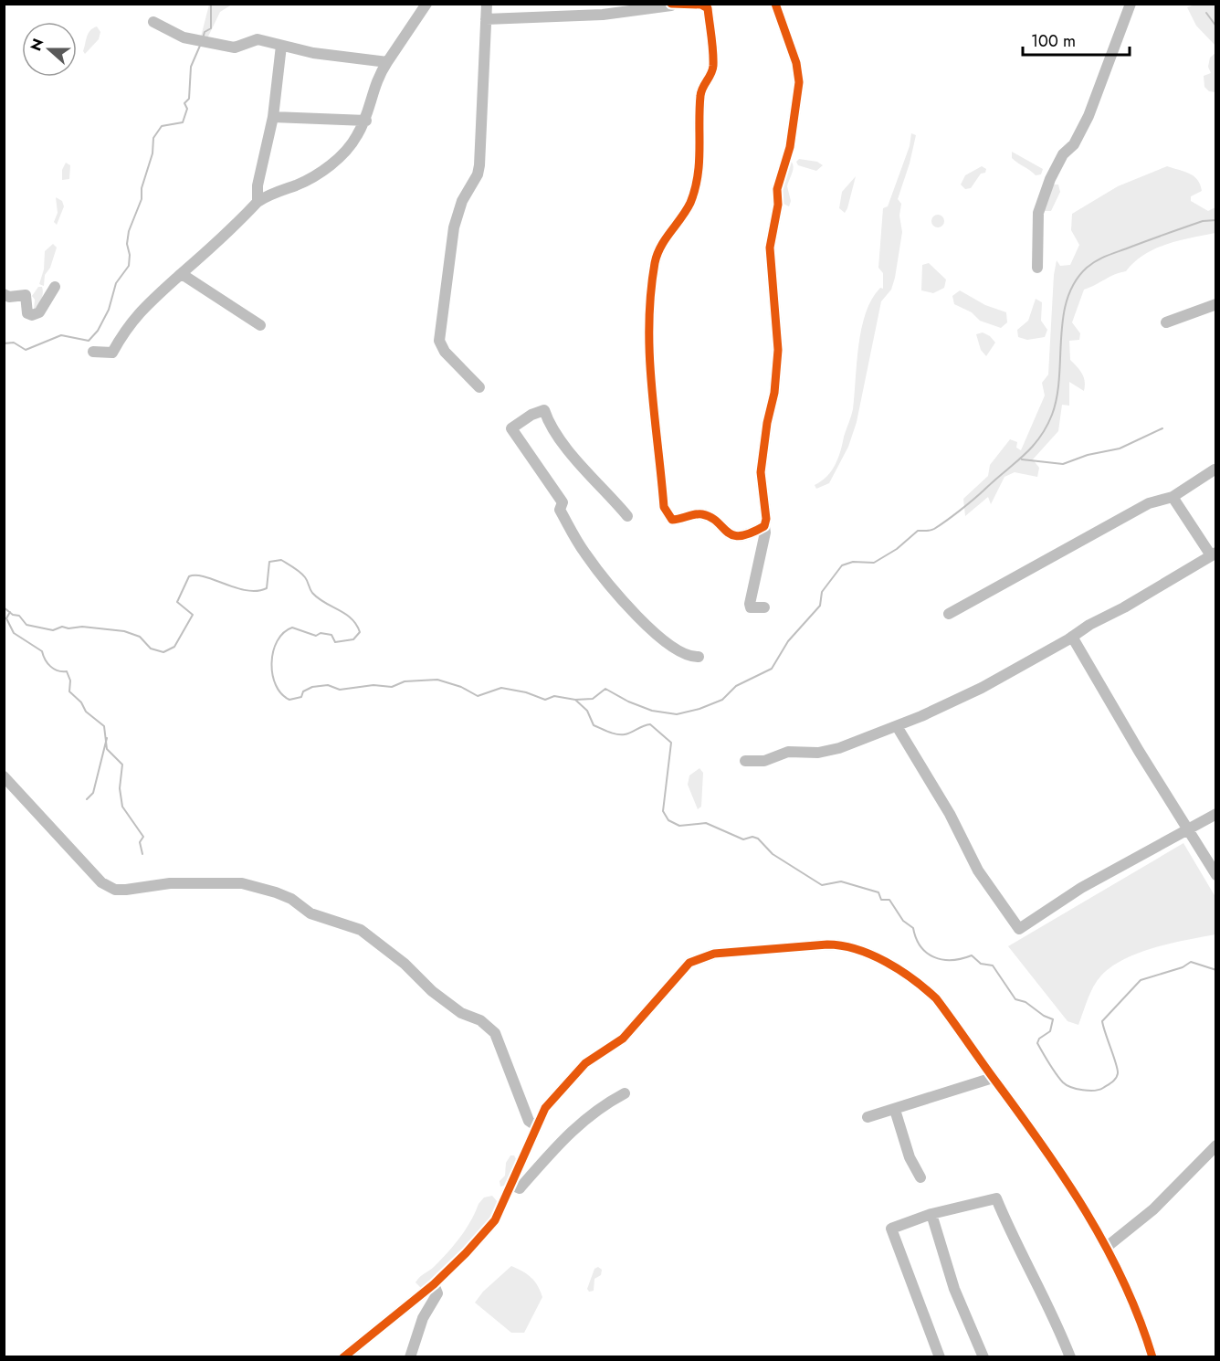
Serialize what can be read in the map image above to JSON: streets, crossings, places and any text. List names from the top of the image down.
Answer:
{
  "scale_bar": "100 m",
  "north": "left"
}
